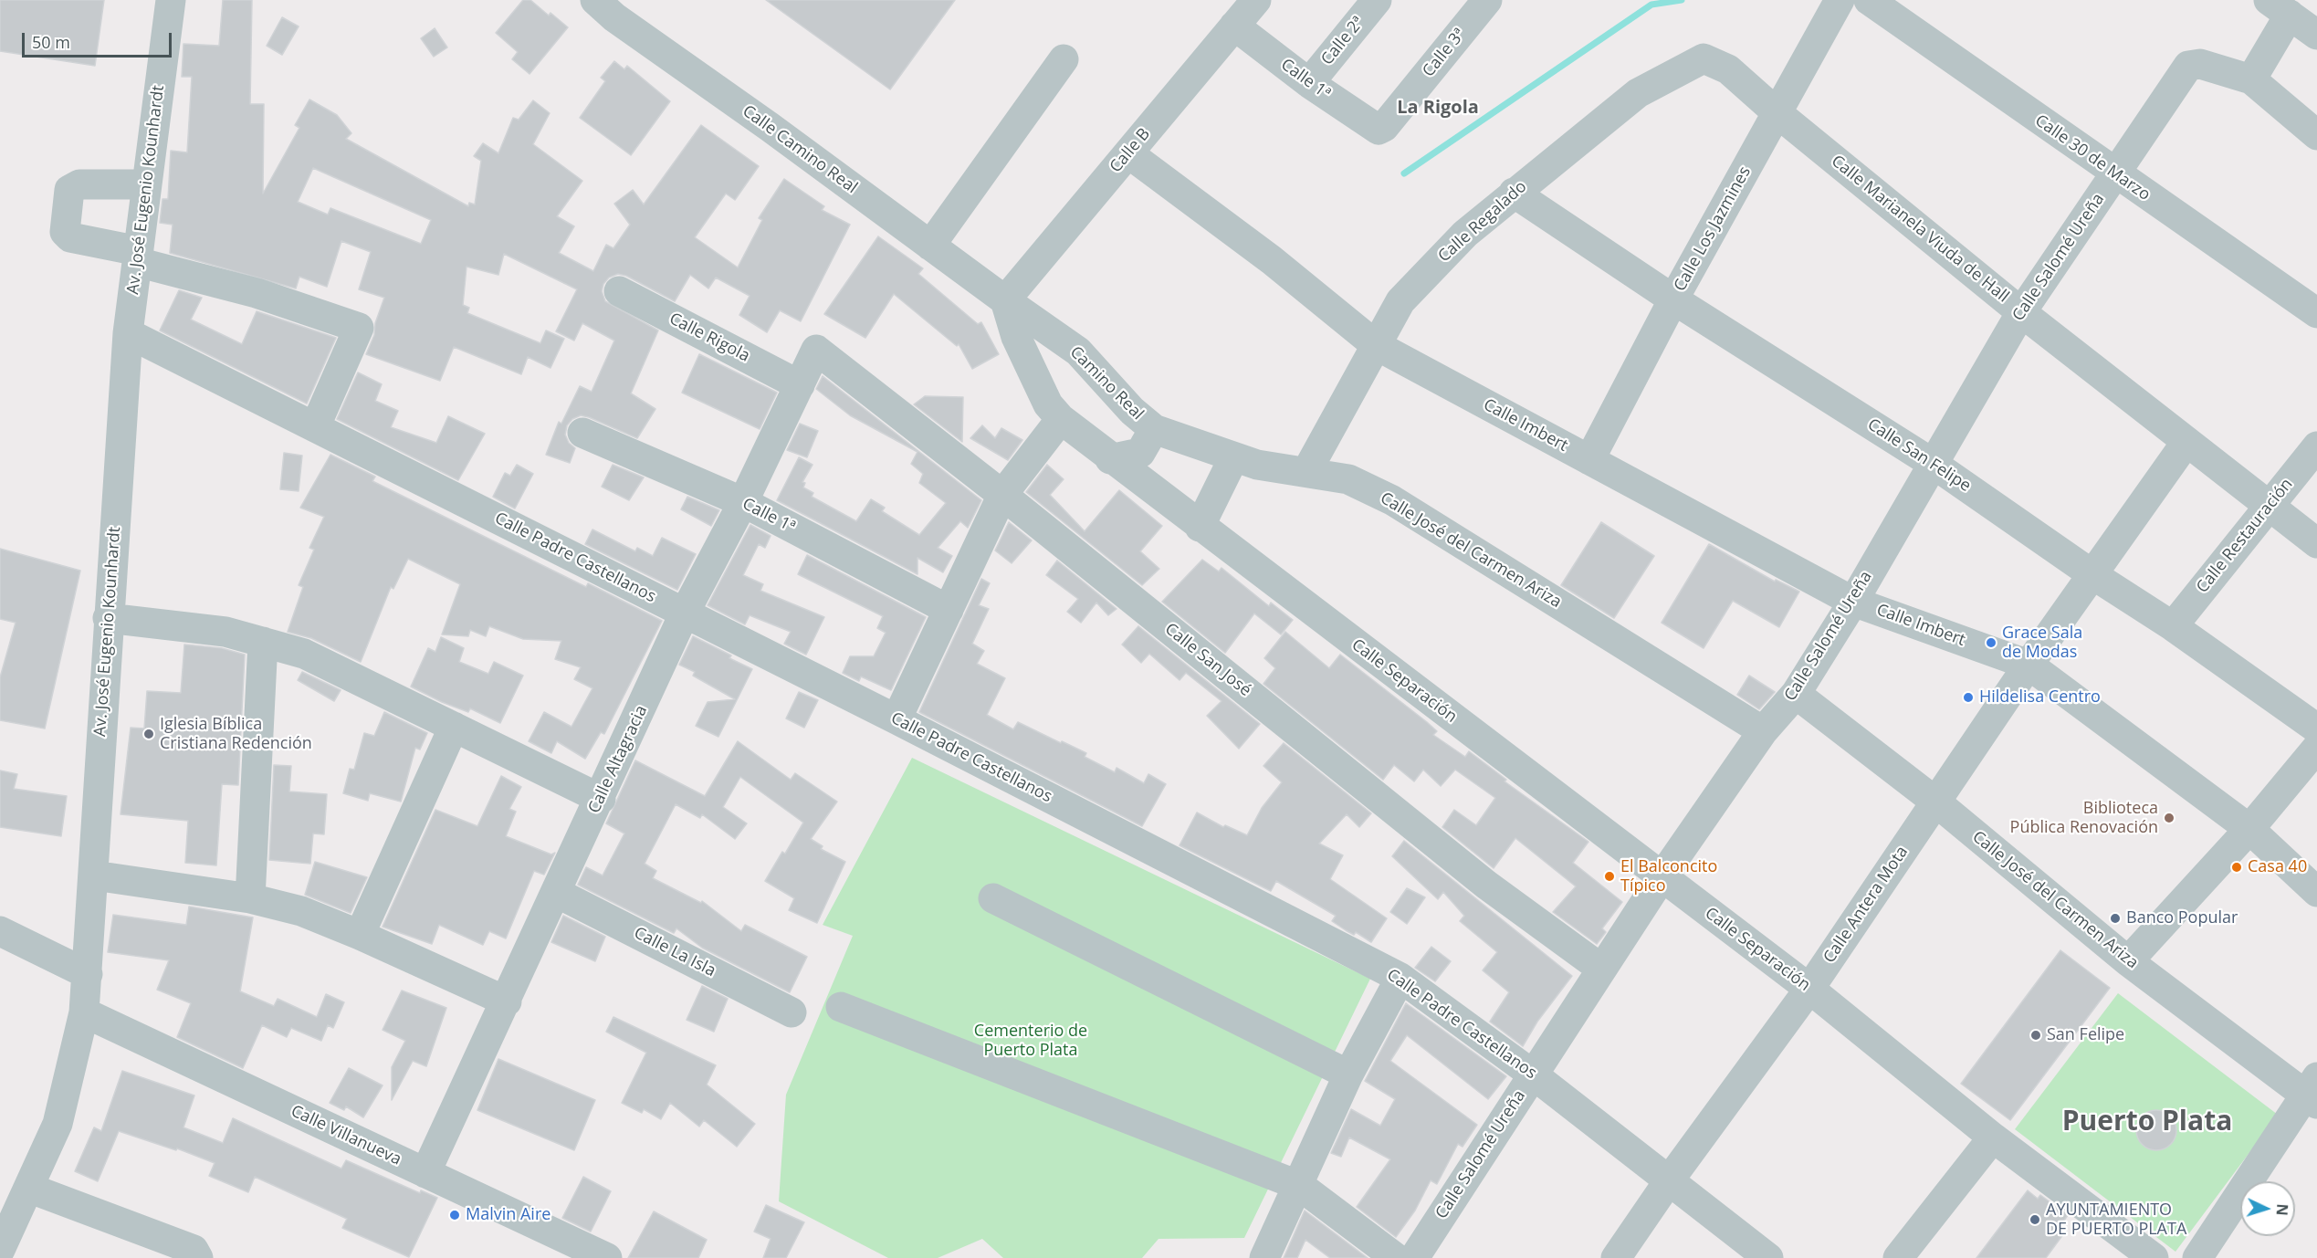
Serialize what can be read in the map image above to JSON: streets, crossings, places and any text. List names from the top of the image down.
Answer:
{
  "streets": {
    "street": [
      "Calle 2ª",
      "Calle 3ª",
      "Calle 1ª",
      "Calle Camino Real",
      "Calle B",
      "Calle 30 de Marzo",
      "Av. José Eugenio Kounhardt",
      "Calle Regalado",
      "Calle Los Jazmines",
      "Calle Marianela Viuda de Hall",
      "Calle Salomé Ureña",
      "Calle Rigola",
      "Camino Real",
      "Calle Imbert",
      "Calle San Felipe",
      "Calle Restauración",
      "Calle José del Carmen Ariza",
      "Calle Padre Castellanos",
      "Calle San José",
      "Calle Separación",
      "Calle Altagracia",
      "Calle Antera Mota",
      "Calle La Isla",
      "Calle Villanueva"
    ]
  },
  "crossings": [
    ["Calle 2ª", "Calle 1ª"],
    ["Calle 3ª", "Calle 1ª"],
    ["Calle 1ª", "Calle B"],
    ["Calle 1ª", "Calle Altagracia"],
    ["Calle Camino Real", "Calle B"],
    ["Calle Camino Real", "Camino Real"],
    ["Calle Camino Real", "Calle Separación"],
    ["Calle B", "Camino Real"],
    ["Calle B", "Calle Imbert"],
    ["Calle B", "Calle Separación"],
    ["Calle 30 de Marzo", "Calle Salomé Ureña"],
    ["Av. José Eugenio Kounhardt", "Calle Padre Castellanos"],
    ["Av. José Eugenio Kounhardt", "Calle Villanueva"],
    ["Calle Regalado", "Calle Marianela Viuda de Hall"],
    ["Calle Regalado", "Calle Imbert"],
    ["Calle Regalado", "Calle San Felipe"],
    ["Calle Regalado", "Calle José del Carmen Ariza"],
    ["Calle Los Jazmines", "Calle Marianela Viuda de Hall"],
    ["Calle Los Jazmines", "Calle Imbert"],
    ["Calle Los Jazmines", "Calle San Felipe"],
    ["Calle Marianela Viuda de Hall", "Calle Salomé Ureña"],
    ["Calle Marianela Viuda de Hall", "Calle Restauración"],
    ["Calle Marianela Viuda de Hall", "Calle Antera Mota"],
    ["Calle Salomé Ureña", "Calle Imbert"],
    ["Calle Salomé Ureña", "Calle San Felipe"],
    ["Calle Salomé Ureña", "Calle José del Carmen Ariza"],
    ["Calle Salomé Ureña", "Calle Padre Castellanos"],
    ["Calle Salomé Ureña", "Calle San José"],
    ["Calle Salomé Ureña", "Calle Separación"],
    ["Calle Rigola", "Calle Altagracia"],
    ["Camino Real", "Calle José del Carmen Ariza"],
    ["Camino Real", "Calle Separación"],
    ["Calle Imbert", "Calle Antera Mota"],
    ["Calle San Felipe", "Calle Restauración"],
    ["Calle San Felipe", "Calle Antera Mota"],
    ["Calle José del Carmen Ariza", "Calle Antera Mota"],
    ["Calle Padre Castellanos", "Calle Altagracia"],
    ["Calle Padre Castellanos", "Calle Antera Mota"],
    ["Calle San José", "Calle Altagracia"],
    ["Calle Separación", "Calle Antera Mota"],
    ["Calle Altagracia", "Calle La Isla"],
    ["Calle Altagracia", "Calle Villanueva"]
  ],
  "districts": ["La Rigola", "Puerto Plata"],
  "parks": ["Cementerio de Puerto Plata"],
  "places": [
    "Grace Sala de Modas",
    "Hildelisa Centro",
    "Iglesia Bíblica Cristiana Redención",
    "Biblioteca Pública Renovación",
    "Casa 40",
    "El Balconcito Típico",
    "Banco Popular",
    "San Felipe",
    "Malvin Aire",
    "AYUNTAMIENTO DE PUERTO PLATA"
  ],
  "scale_bar": "50 m",
  "north": "right"
}
